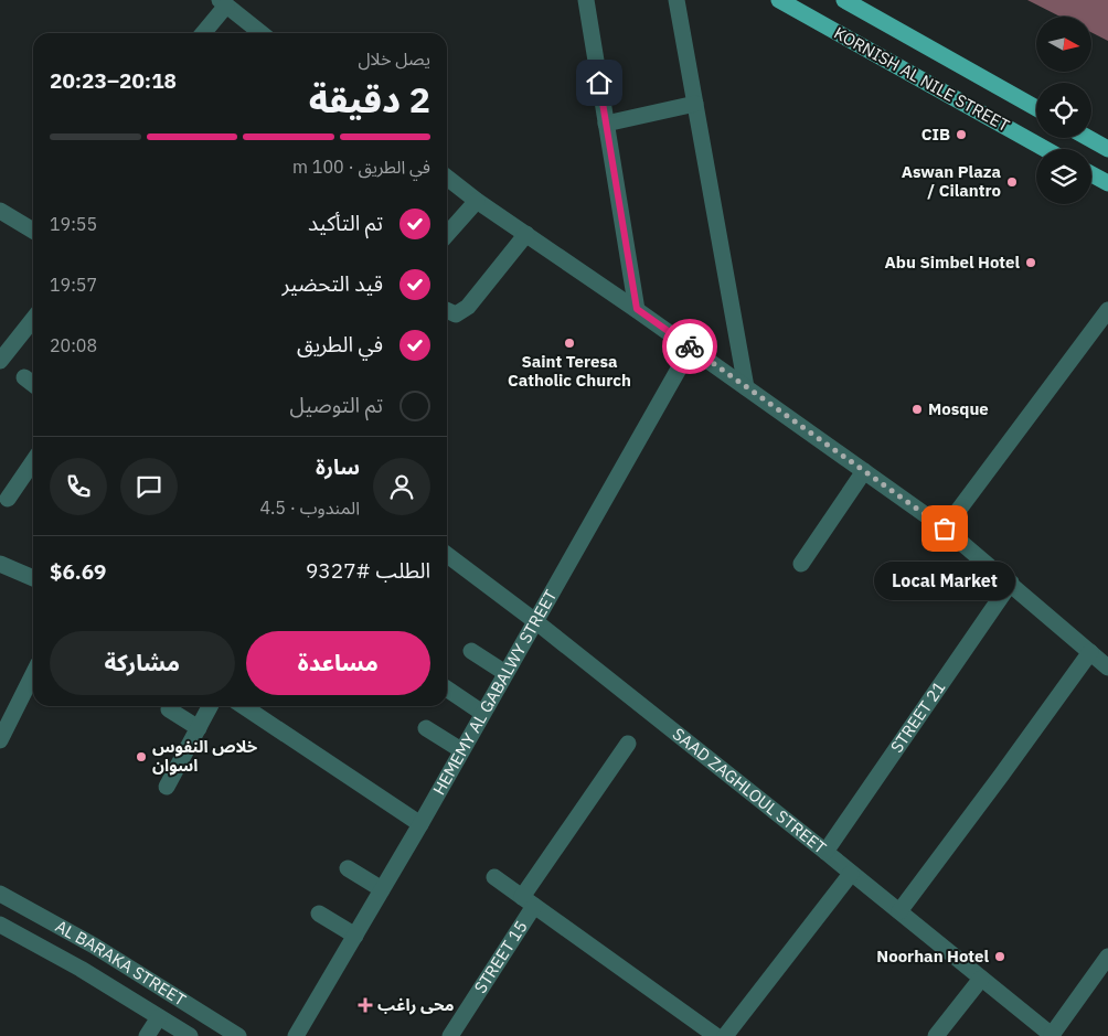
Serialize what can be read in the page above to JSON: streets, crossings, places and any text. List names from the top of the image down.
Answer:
{
  "streets": {
    "main road": ["KORNISH AL NILE STREET"],
    "street": [
      "HEMEMY AL GABALWY STREET",
      "STREET 21",
      "SAAD ZAGHLOUL STREET",
      "STREET 15",
      "AL BARAKA STREET"
    ]
  },
  "crossings": [
    ["HEMEMY AL GABALWY STREET", "SAAD ZAGHLOUL STREET"],
    ["STREET 21", "SAAD ZAGHLOUL STREET"]
  ],
  "places": {
    "other": [
      "CIB",
      "Aswan Plaza / Cilantro",
      "Abu Simbel Hotel",
      "Saint Teresa Catholic Church",
      "Mosque",
      "Local Market",
      "خلاص النفوس اسوان",
      "Noorhan Hotel"
    ],
    "health": ["محى راغب"]
  },
  "north": "right",
  "page": {
    "heading": ["2 دقيقة", "يصل خلال", "20:18–20:23"],
    "panel": [
      "سارة",
      "المندوب · 4.5",
      "الطلب #9327",
      "$6.69"
    ],
    "bar": "في الطريق · 100 m",
    "list": [
      ["تم التأكيد", "19:55"],
      ["قيد التحضير", "19:57"],
      ["في الطريق", "20:08"],
      "تم التوصيل"
    ],
    "bubble": "Local Market",
    "buttons": ["مساعدة", "مشاركة"]
  }
}
